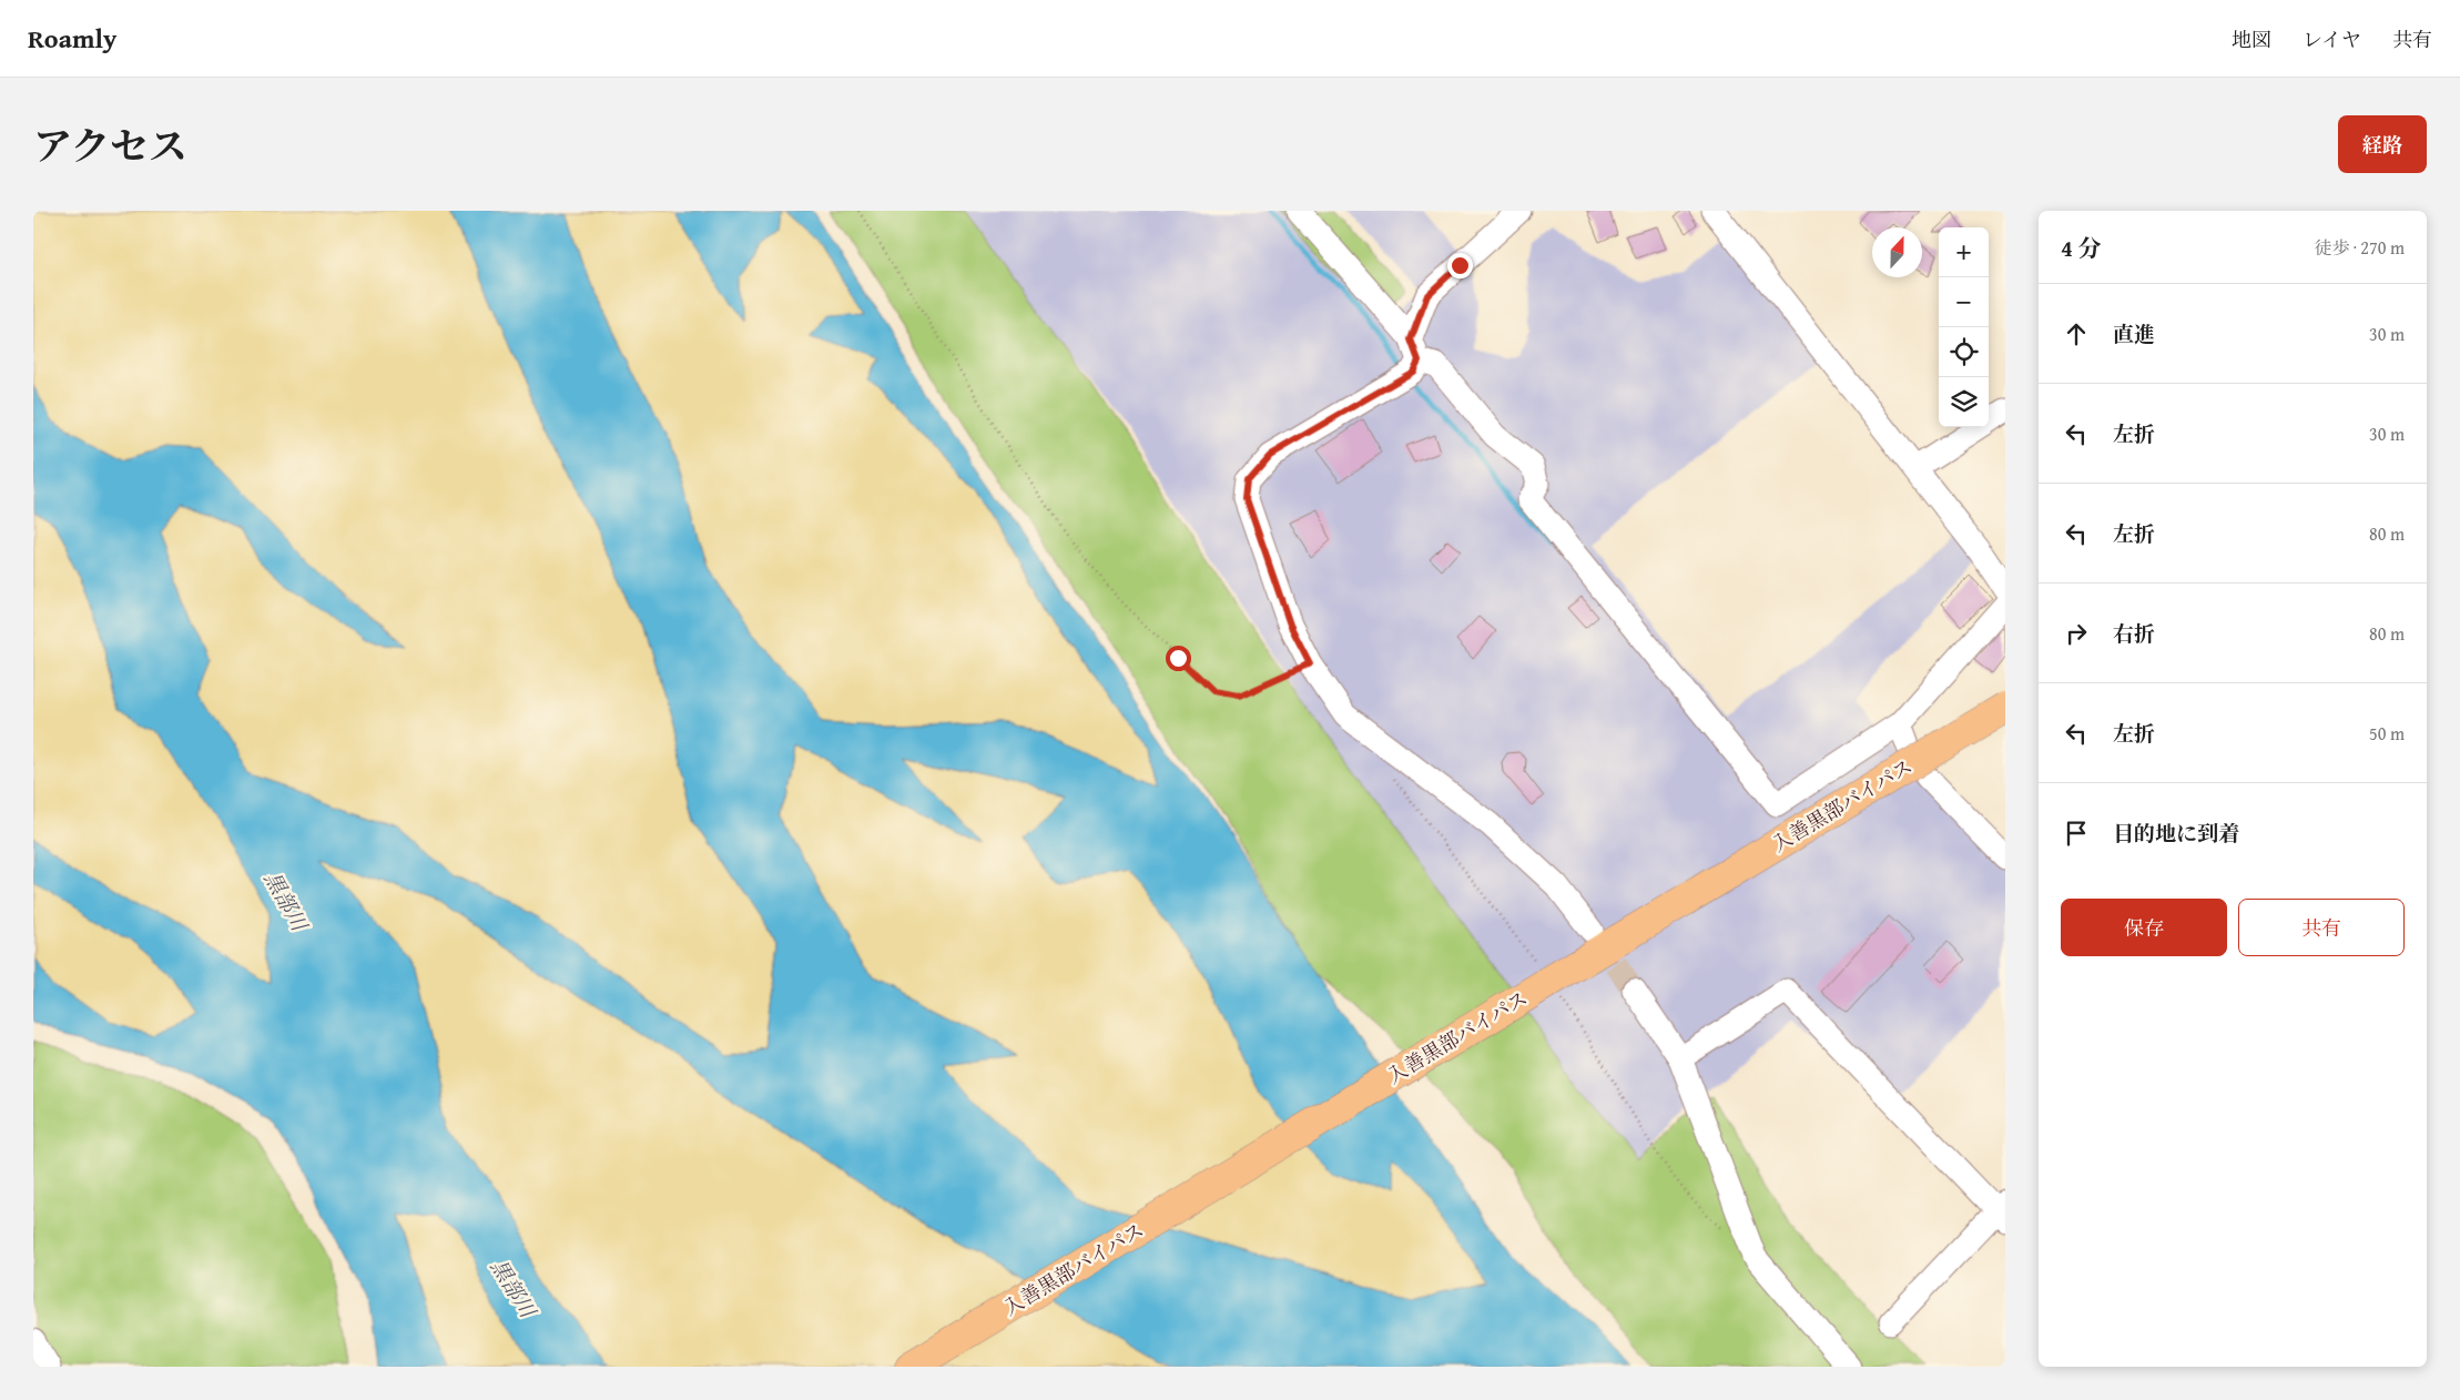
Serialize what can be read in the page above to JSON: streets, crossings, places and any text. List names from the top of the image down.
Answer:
{
  "streets": {
    "highway": ["入善黒部バイパス"]
  },
  "water": ["黒部川"],
  "north": "top",
  "page": {
    "header": "Roamly",
    "nav": ["地図", "レイヤ", "共有"],
    "title": "アクセス",
    "buttons": [
      "経路",
      ["保存", "共有"]
    ],
    "heading": ["4 分", "徒歩 · 270 m"],
    "map_buttons": ["+", "−"],
    "list": [
      ["直進", "30 m"],
      ["左折", "30 m"],
      ["左折", "80 m"],
      ["右折", "80 m"],
      ["左折", "50 m"],
      "目的地に到着"
    ]
  }
}
